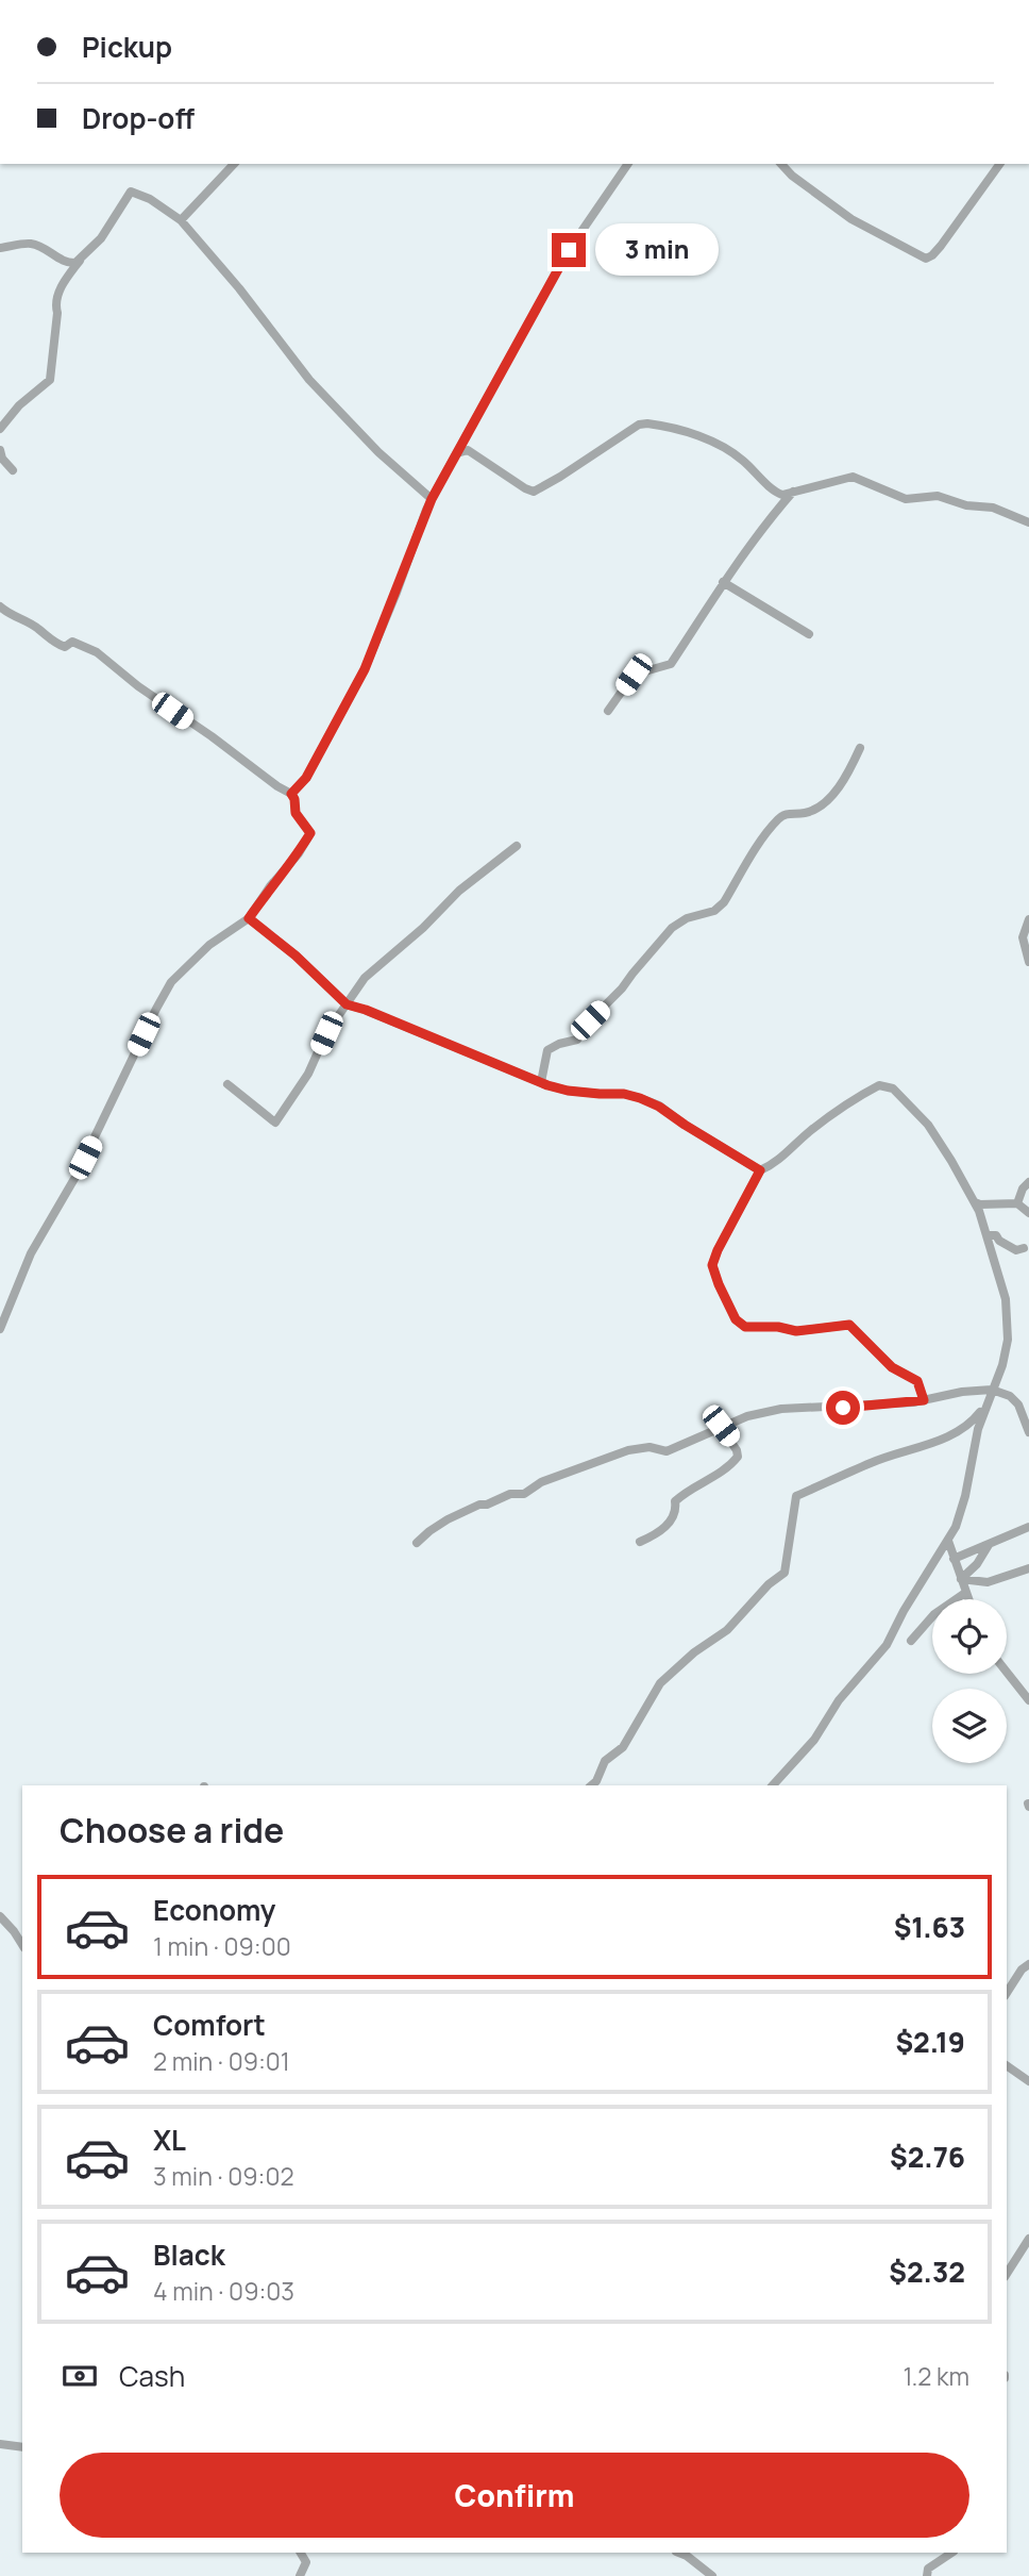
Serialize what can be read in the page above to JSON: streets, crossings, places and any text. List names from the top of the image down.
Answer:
{
  "page": {
    "banner": ["Pickup", "Drop-off"],
    "bubble": "3 min",
    "heading": "Choose a ride",
    "list": [
      {
        "name": "Economy",
        "note": "1 min · 09:00",
        "value": "$1.63"
      },
      {
        "name": "Comfort",
        "note": "2 min · 09:01",
        "value": "$2.19"
      },
      {
        "name": "XL",
        "note": "3 min · 09:02",
        "value": "$2.76"
      },
      {
        "name": "Black",
        "note": "4 min · 09:03",
        "value": "$2.32"
      }
    ],
    "pay": ["Cash", "1.2 km"],
    "buttons": "Confirm"
  }
}
